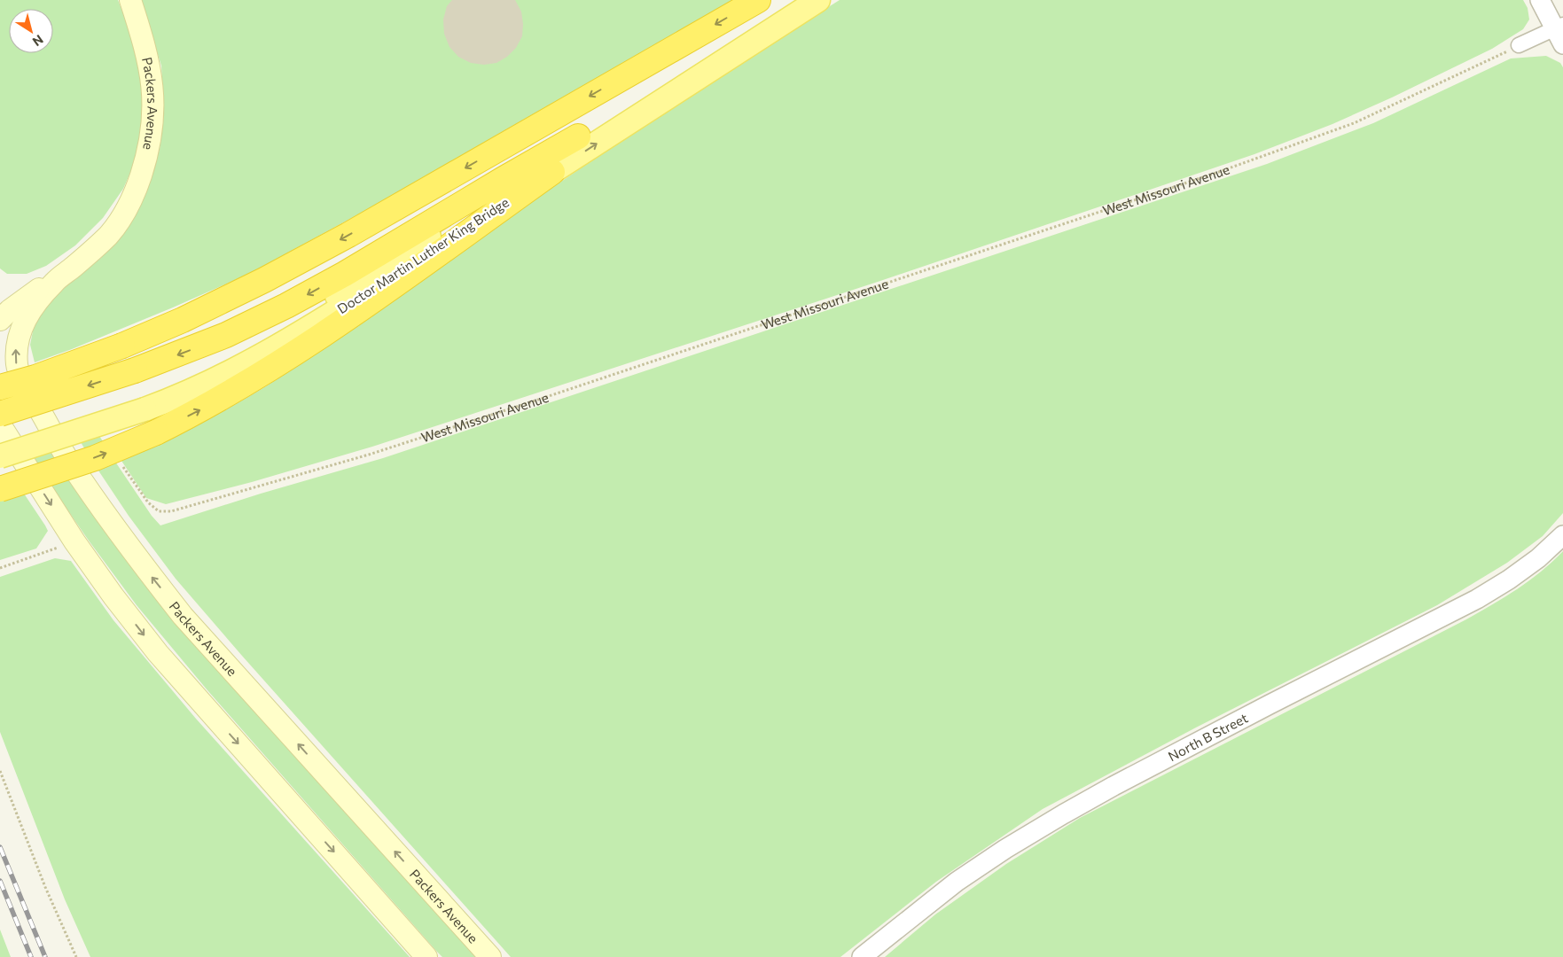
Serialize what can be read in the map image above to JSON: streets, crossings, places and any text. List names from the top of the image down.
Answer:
{
  "streets": {
    "main road": ["Packers Avenue", "Doctor Martin Luther King Bridge"],
    "street": ["North B Street"],
    "path": ["West Missouri Avenue"]
  },
  "north": "bottom right"
}
